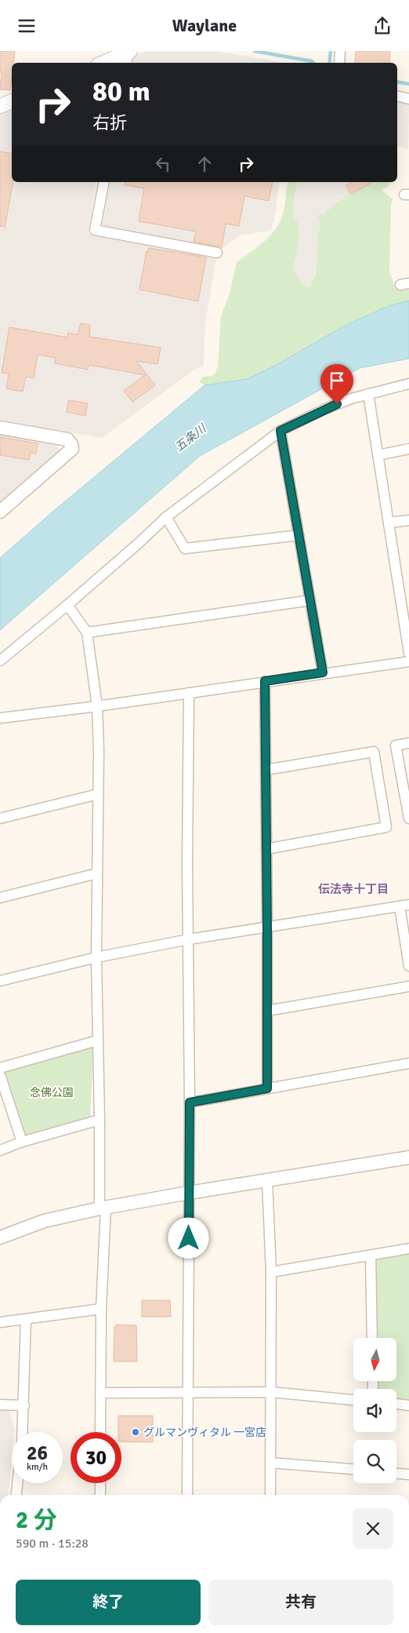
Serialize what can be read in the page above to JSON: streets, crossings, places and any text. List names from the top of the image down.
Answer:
{
  "districts": ["伝法寺十丁目"],
  "water": ["五条川"],
  "parks": ["念佛公園"],
  "places": ["グルマンヴィタル 一宮店"],
  "north": "bottom",
  "page": {
    "header": "Waylane",
    "turn": ["80 m", "右折"],
    "speed": "26 km/h",
    "limit": "30",
    "heading": ["2 分", "590 m · 15:28"],
    "buttons": ["終了", "共有"]
  }
}
